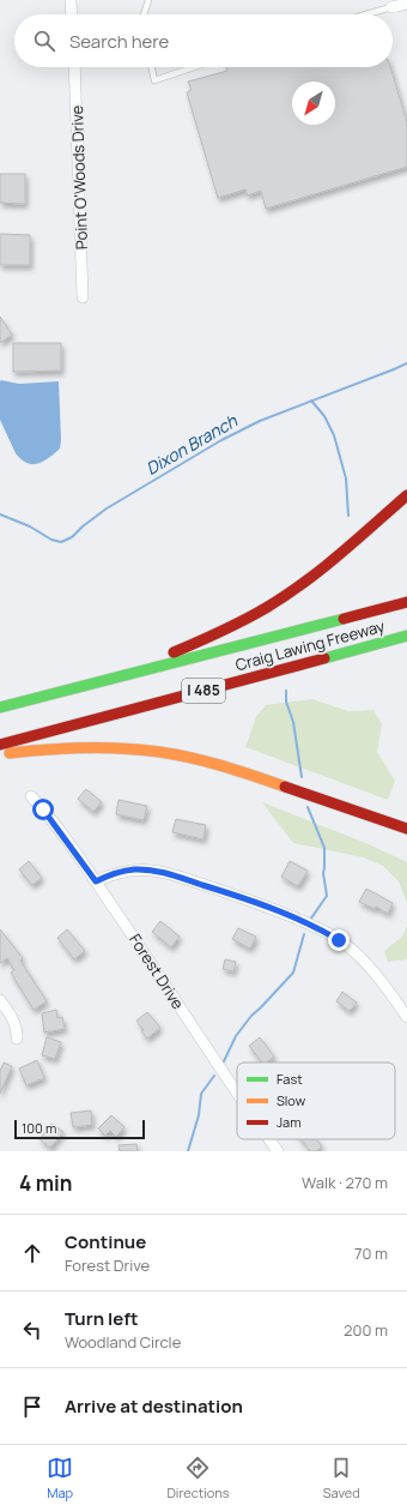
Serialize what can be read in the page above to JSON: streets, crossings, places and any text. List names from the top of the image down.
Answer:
{
  "streets": {
    "highway": ["Craig Lawing Freeway", "I 485"],
    "street": ["Point O'Woods Drive", "Forest Drive"]
  },
  "water": ["Dixon Branch"],
  "legend": ["Fast", "Slow", "Jam"],
  "scale_bar": "100 m",
  "north": "bottom left",
  "page": {
    "search": "Search here",
    "scale": "100 m",
    "heading": ["4 min", "Walk · 270 m"],
    "list": [
      ["Continue", "Forest Drive", "70 m"],
      ["Turn left", "Woodland Circle", "200 m"],
      "Arrive at destination"
    ],
    "nav": ["Map", "Directions", "Saved"]
  }
}
